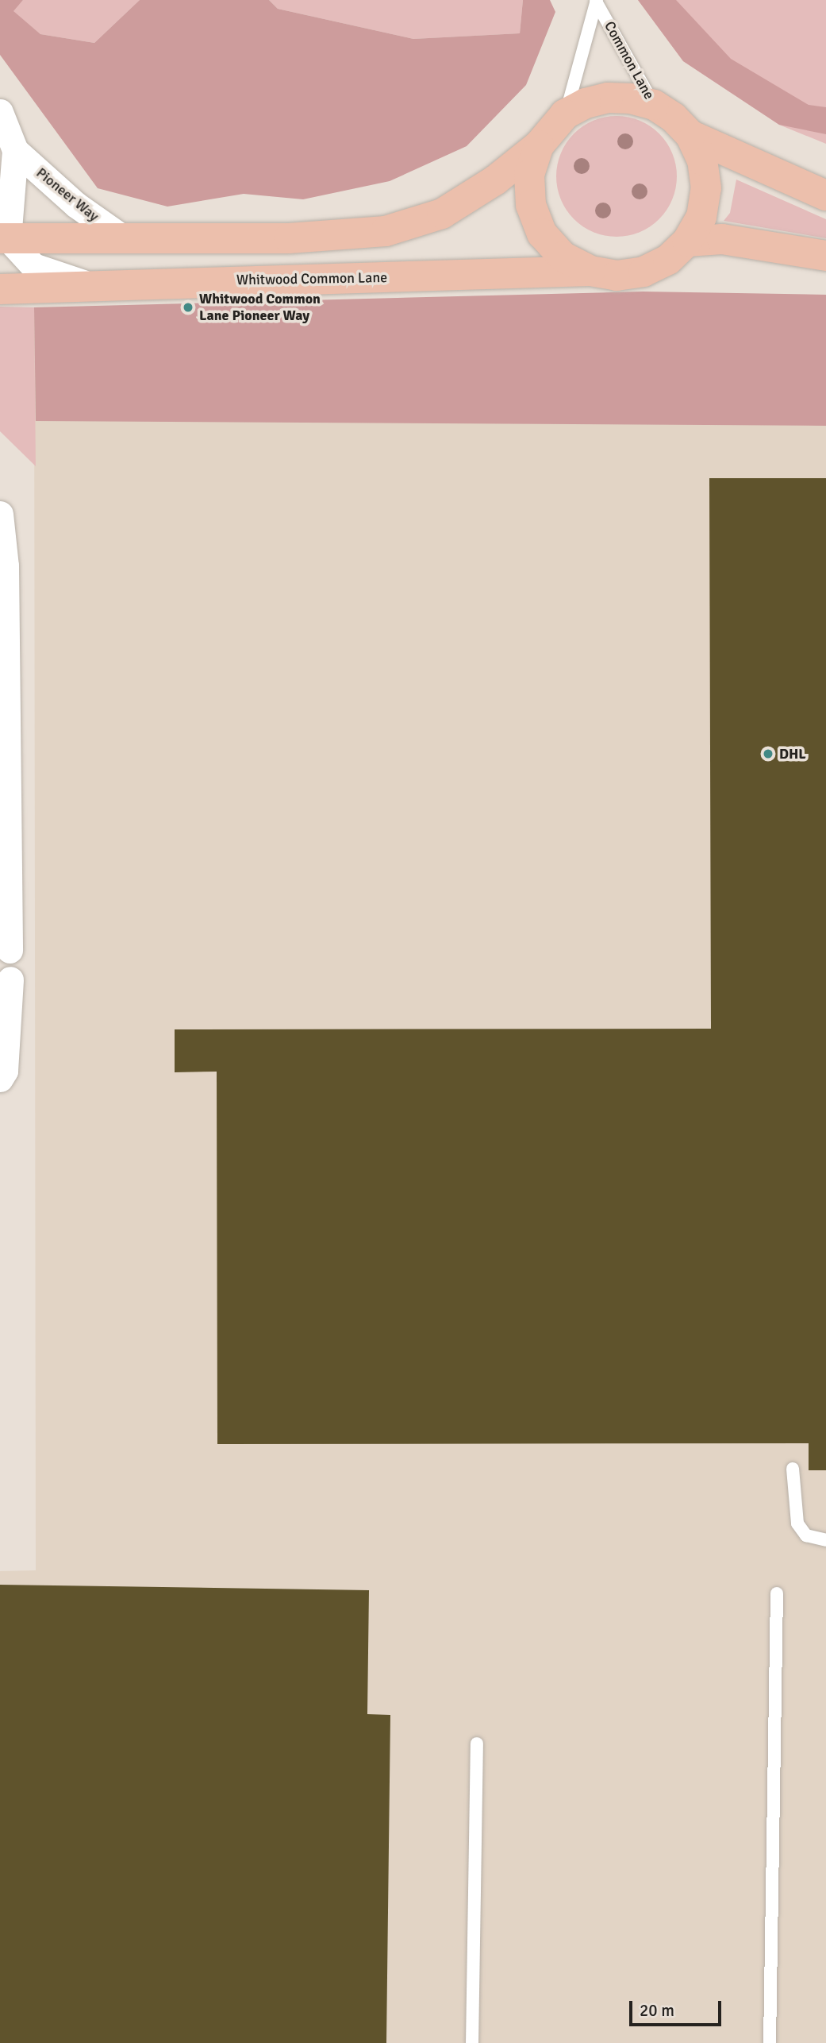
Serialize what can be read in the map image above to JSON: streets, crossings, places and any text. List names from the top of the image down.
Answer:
{
  "streets": {
    "main road": ["Whitwood Common Lane"],
    "street": ["Pioneer Way"],
    "lane": ["Common Lane"]
  },
  "crossings": [
    ["Common Lane", "Whitwood Common Lane"]
  ],
  "places": ["Whitwood Common Lane Pioneer Way", "DHL"],
  "scale_bar": "20 m"
}
